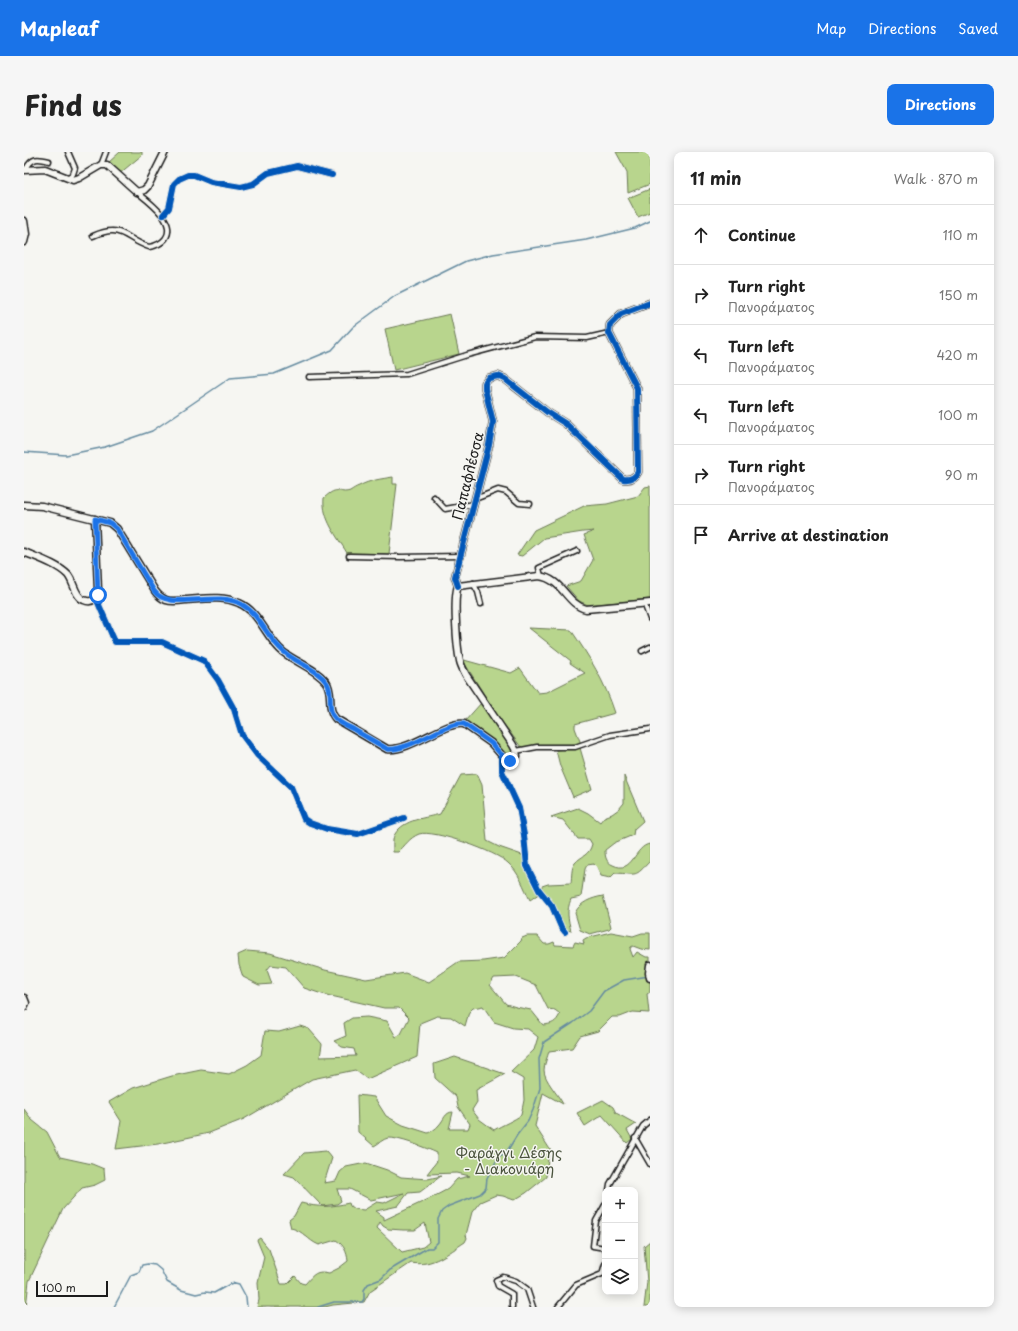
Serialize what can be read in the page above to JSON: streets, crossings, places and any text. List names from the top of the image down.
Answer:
{
  "streets": {
    "main road": ["Παπαφλέσσα"]
  },
  "parks": ["Φαράγγι Δέσης - Διακονιάρη"],
  "scale_bar": "100 m",
  "page": {
    "header": "Mapleaf",
    "nav": ["Map", "Directions", "Saved"],
    "title": "Find us",
    "buttons": "Directions",
    "heading": ["11 min", "Walk · 870 m"],
    "list": [
      ["Continue", "110 m"],
      ["Turn right", "Πανοράματος", "150 m"],
      ["Turn left", "Πανοράματος", "420 m"],
      ["Turn left", "Πανοράματος", "100 m"],
      ["Turn right", "Πανοράματος", "90 m"],
      "Arrive at destination"
    ],
    "map_buttons": ["+", "−"],
    "scale": "100 m"
  }
}
